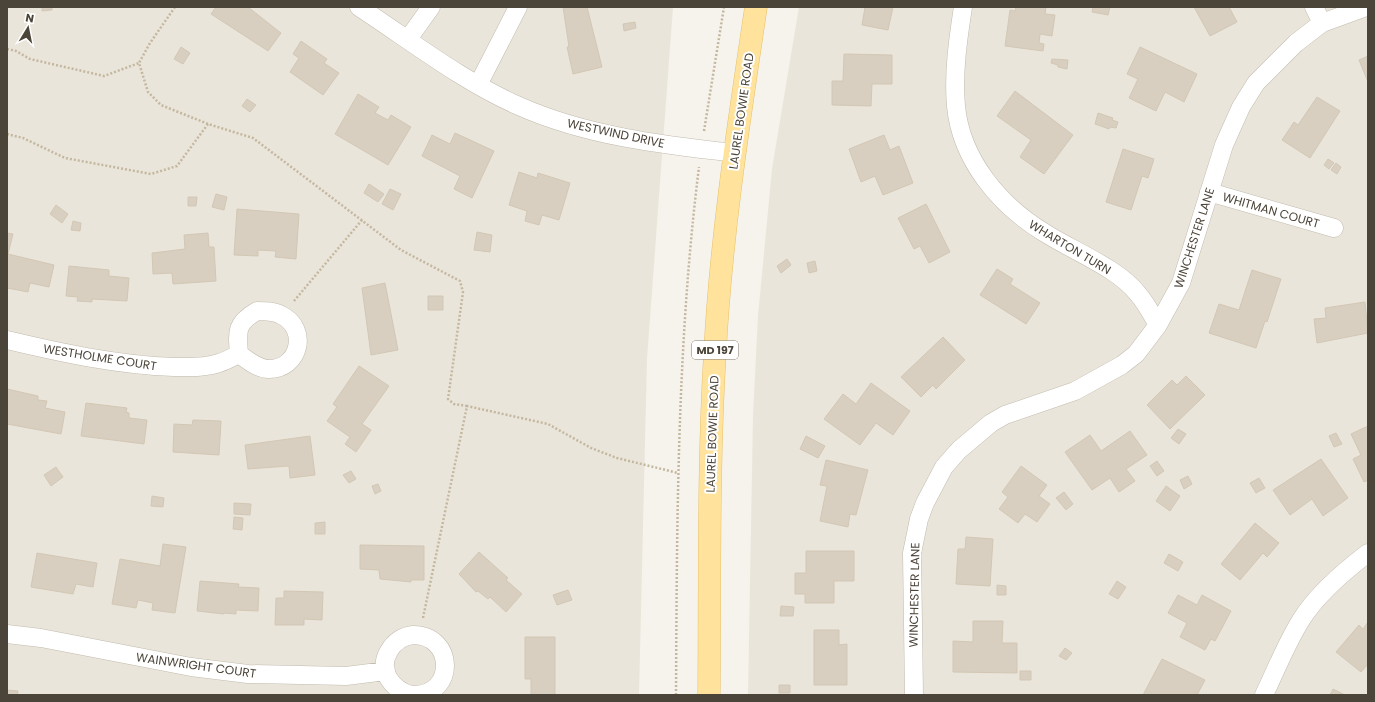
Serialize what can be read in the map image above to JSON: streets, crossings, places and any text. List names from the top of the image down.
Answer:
{
  "streets": {
    "main road": ["LAUREL BOWIE ROAD", "MD 197"],
    "street": [
      "WESTWIND DRIVE",
      "WHITMAN COURT",
      "WINCHESTER LANE",
      "WHARTON TURN",
      "WESTHOLME COURT",
      "WAINWRIGHT COURT"
    ]
  },
  "crossings": [
    ["LAUREL BOWIE ROAD", "WESTWIND DRIVE"],
    ["WHITMAN COURT", "WINCHESTER LANE"],
    ["WINCHESTER LANE", "WHARTON TURN"]
  ],
  "north": "top"
}
